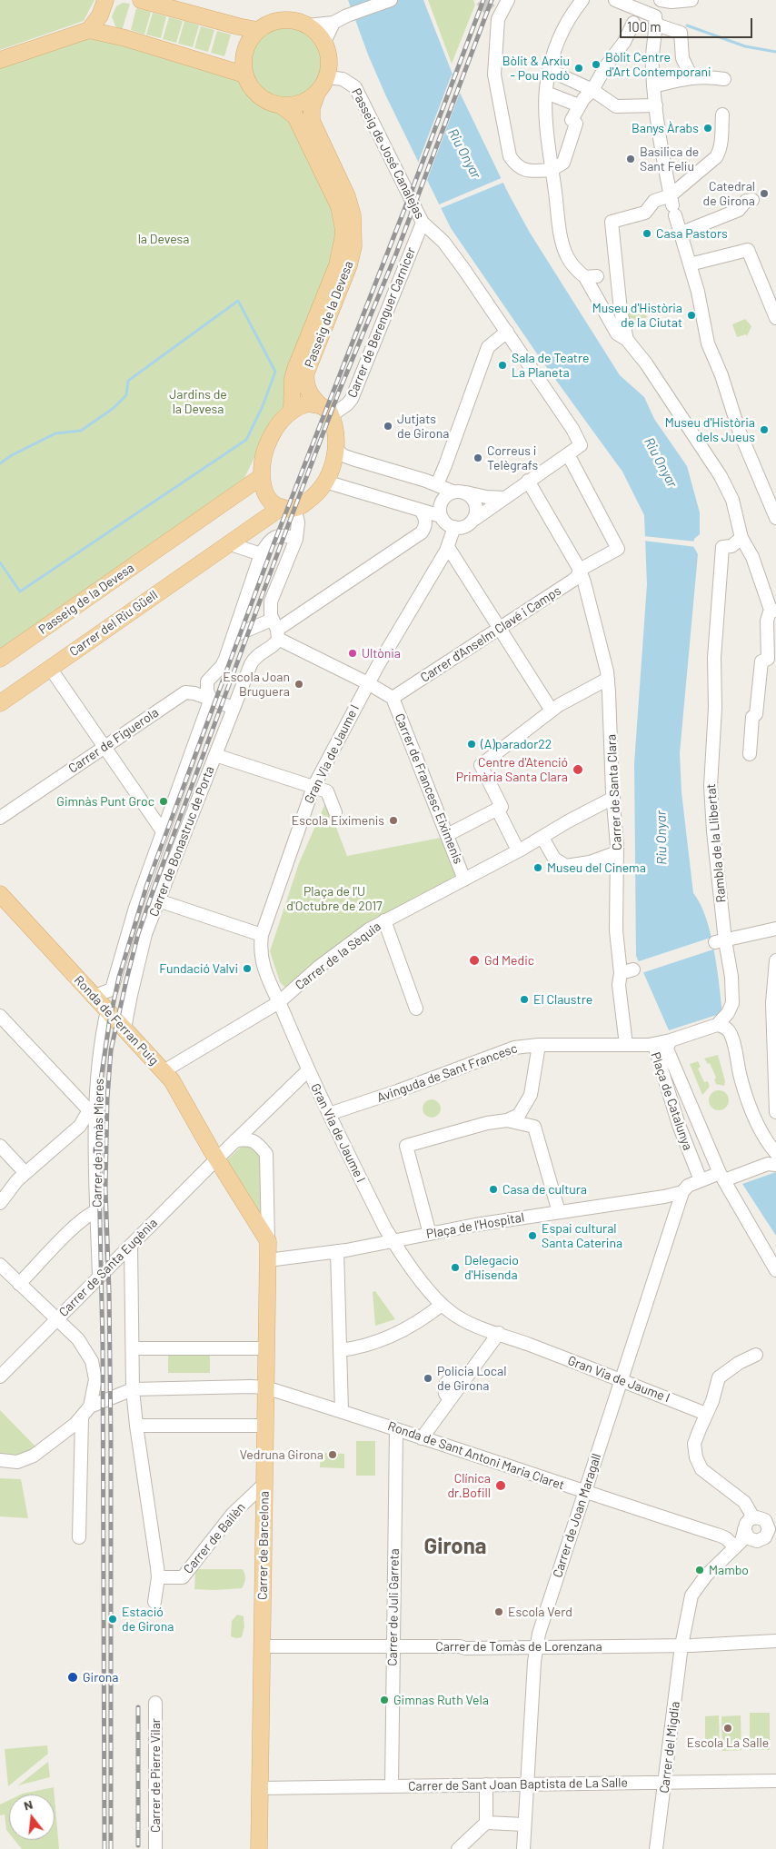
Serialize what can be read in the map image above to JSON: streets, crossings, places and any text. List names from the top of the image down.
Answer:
{
  "streets": {
    "main road": [
      "Passeig de la Devesa",
      "Carrer del Riu Güell",
      "Ronda de Ferran Puig",
      "Carrer de Barcelona"
    ],
    "street": [
      "Passeig de José Canalejas",
      "Carrer de Berenguer Carnicer",
      "Carrer d'Anselm Clavé i Camps",
      "Carrer de Figuerola",
      "Gran Via de Jaume I",
      "Carrer de Francesc Eiximenis",
      "Carrer de Santa Clara",
      "Carrer de Bonastruc de Porta",
      "Rambla de la Llibertat",
      "Carrer de la Sèquia",
      "Avinguda de Sant Francesc",
      "Plaça de Catalunya",
      "Carrer de Tomàs Mieres",
      "Plaça de l'Hospital",
      "Carrer de Santa Eugènia",
      "Ronda de Sant Antoni Maria Claret",
      "Carrer de Joan Maragall",
      "Carrer de Bailèn",
      "Carrer de Juli Garreta",
      "Carrer de Tomàs de Lorenzana",
      "Carrer del Migdia",
      "Carrer de Pierre Vilar",
      "Carrer de Sant Joan Baptista de La Salle"
    ]
  },
  "crossings": [
    ["Passeig de José Canalejas", "Passeig de la Devesa"],
    ["Passeig de José Canalejas", "Carrer de Berenguer Carnicer"],
    ["Passeig de José Canalejas", "Carrer d'Anselm Clavé i Camps"],
    ["Passeig de la Devesa", "Carrer de Berenguer Carnicer"],
    ["Passeig de la Devesa", "Carrer del Riu Güell"],
    ["Carrer de Berenguer Carnicer", "Carrer del Riu Güell"],
    ["Carrer d'Anselm Clavé i Camps", "Carrer de Francesc Eiximenis"],
    ["Carrer d'Anselm Clavé i Camps", "Carrer de Santa Clara"],
    ["Carrer de Figuerola", "Carrer de Bonastruc de Porta"],
    ["Gran Via de Jaume I", "Carrer de la Sèquia"],
    ["Gran Via de Jaume I", "Avinguda de Sant Francesc"],
    ["Gran Via de Jaume I", "Plaça de l'Hospital"],
    ["Gran Via de Jaume I", "Carrer de Santa Eugènia"],
    ["Gran Via de Jaume I", "Carrer de Joan Maragall"],
    ["Carrer de Francesc Eiximenis", "Carrer de la Sèquia"],
    ["Carrer de Santa Clara", "Carrer de la Sèquia"],
    ["Carrer de Santa Clara", "Avinguda de Sant Francesc"],
    ["Carrer de Bonastruc de Porta", "Ronda de Ferran Puig"],
    ["Carrer de la Sèquia", "Ronda de Ferran Puig"],
    ["Ronda de Ferran Puig", "Carrer de Tomàs Mieres"],
    ["Ronda de Ferran Puig", "Carrer de Santa Eugènia"],
    ["Ronda de Ferran Puig", "Carrer de Barcelona"],
    ["Avinguda de Sant Francesc", "Plaça de Catalunya"],
    ["Carrer de Tomàs Mieres", "Carrer de Santa Eugènia"],
    ["Plaça de l'Hospital", "Carrer de Joan Maragall"],
    ["Plaça de l'Hospital", "Carrer de Barcelona"],
    ["Ronda de Sant Antoni Maria Claret", "Carrer de Joan Maragall"],
    ["Ronda de Sant Antoni Maria Claret", "Carrer de Barcelona"],
    ["Ronda de Sant Antoni Maria Claret", "Carrer de Juli Garreta"],
    ["Ronda de Sant Antoni Maria Claret", "Carrer del Migdia"],
    ["Carrer de Joan Maragall", "Carrer de Tomàs de Lorenzana"],
    ["Carrer de Joan Maragall", "Carrer de Sant Joan Baptista de La Salle"],
    ["Carrer de Bailèn", "Carrer de Barcelona"],
    ["Carrer de Barcelona", "Carrer de Tomàs de Lorenzana"],
    ["Carrer de Barcelona", "Carrer de Sant Joan Baptista de La Salle"],
    ["Carrer de Juli Garreta", "Carrer de Tomàs de Lorenzana"],
    ["Carrer de Juli Garreta", "Carrer de Sant Joan Baptista de La Salle"],
    ["Carrer de Tomàs de Lorenzana", "Carrer del Migdia"],
    ["Carrer del Migdia", "Carrer de Sant Joan Baptista de La Salle"]
  ],
  "districts": ["Girona"],
  "water": ["Riu Onyar"],
  "parks": ["la Devesa", "Jardins de la Devesa", "Plaça de l'U d'Octubre de 2017"],
  "places": [
    "Bòlit Centre d'Art Contemporani",
    "Bòlit & Arxiu - Pou Rodò",
    "Banys Àrabs",
    "Basilica de Sant Feliu",
    "Catedral de Girona",
    "Casa Pastors",
    "Museu d'Història de la Ciutat",
    "Sala de Teatre La Planeta",
    "Jutjats de Girona",
    "Museu d'Història dels Jueus",
    "Correus i Telègrafs",
    "Ultònia",
    "Escola Joan Bruguera",
    "(A)parador22",
    "Centre d'Atenció Primària Santa Clara",
    "Gimnàs Punt Groc",
    "Escola Eiximenis",
    "Museu del Cinema",
    "Gd Medic",
    "Fundació Valvi",
    "El Claustre",
    "Casa de cultura",
    "Espai cultural Santa Caterina",
    "Delegacio d'Hisenda",
    "Policia Local de Girona",
    "Vedruna Girona",
    "Clínica dr.Bofill",
    "Mambo",
    "Escola Verd",
    "Estació de Girona",
    "Girona",
    "Gimnas Ruth Vela",
    "Escola La Salle"
  ],
  "scale_bar": "100 m",
  "north": "top"
}
